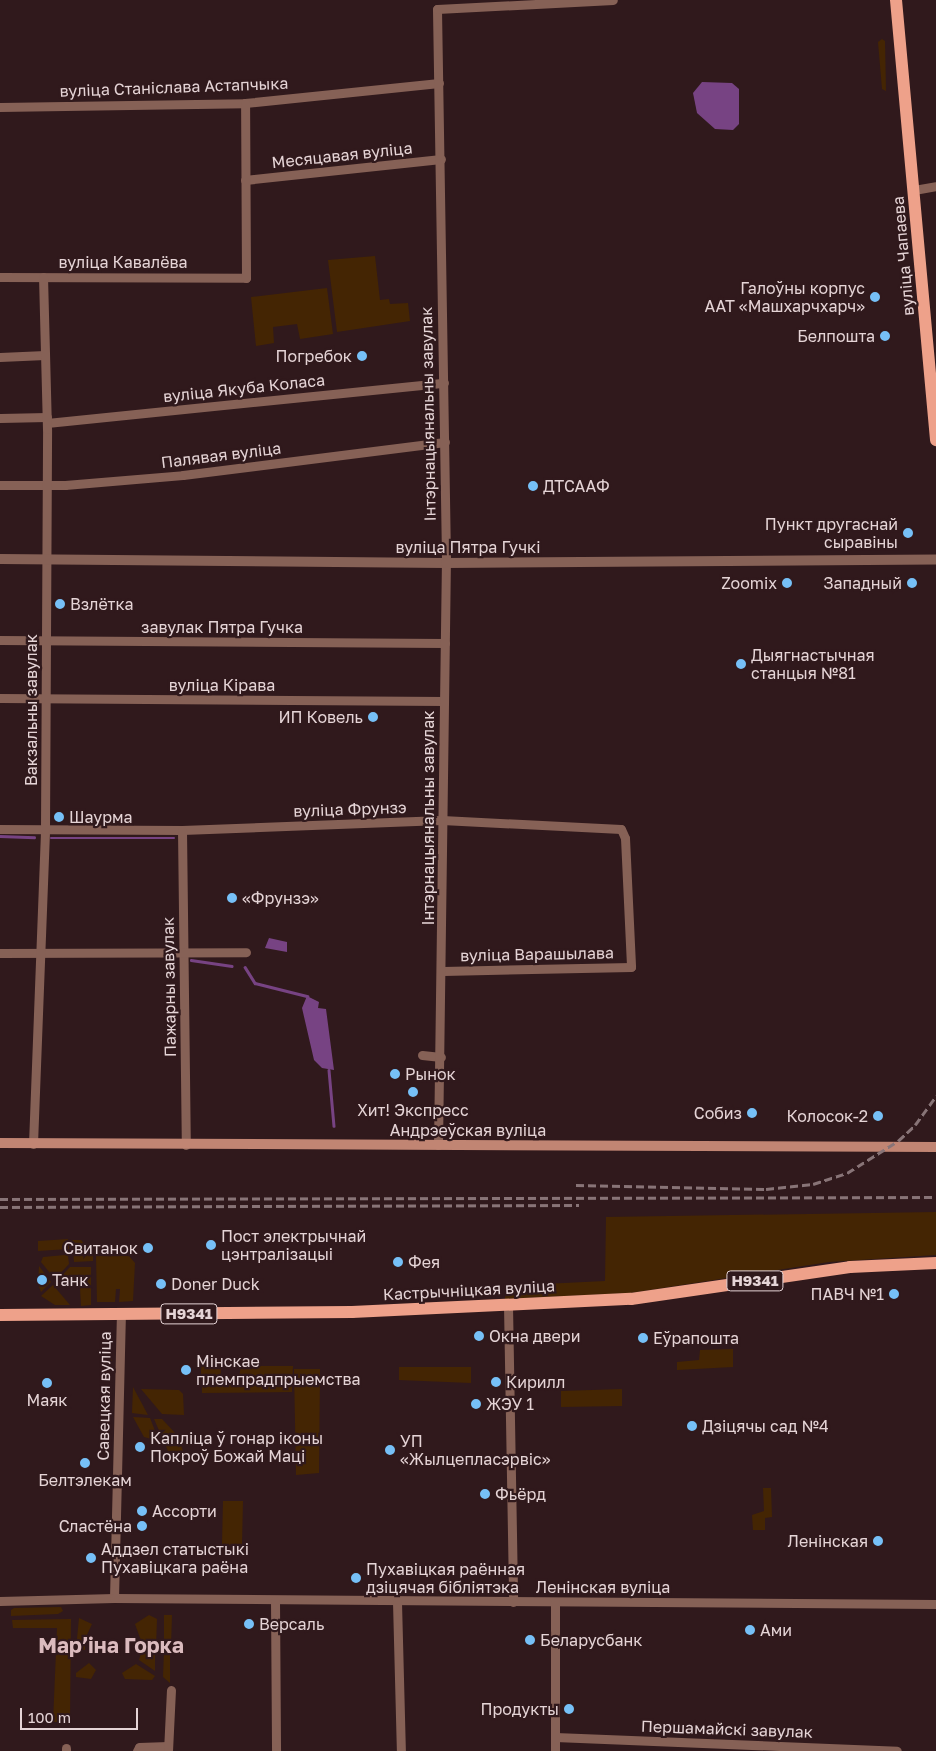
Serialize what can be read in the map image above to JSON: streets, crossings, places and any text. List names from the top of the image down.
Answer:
{
  "streets": {
    "main road": [
      "вуліца Чапаева",
      "Андрэеўская вуліца",
      "Н9341",
      "Кастрычніцкая вуліца"
    ],
    "street": [
      "вуліца Станіслава Астапчыка",
      "Месяцавая вуліца",
      "вуліца Кавалёва",
      "вуліца Якуба Коласа",
      "Інтэрнацыянальны завулак",
      "Палявая вуліца",
      "вуліца Пятра Гучкі",
      "завулак Пятра Гучка",
      "вуліца Кірава",
      "Вакзальны завулак",
      "вуліца Фрунзэ",
      "вуліца Варашылава",
      "Пажарны завулак",
      "Савецкая вуліца",
      "Ленінская вуліца",
      "Першамайскі завулак"
    ]
  },
  "crossings": [
    ["вуліца Станіслава Астапчыка", "Інтэрнацыянальны завулак"],
    ["Месяцавая вуліца", "вуліца Кавалёва"],
    ["Месяцавая вуліца", "Інтэрнацыянальны завулак"],
    ["вуліца Кавалёва", "Вакзальны завулак"],
    ["вуліца Якуба Коласа", "Інтэрнацыянальны завулак"],
    ["вуліца Якуба Коласа", "Вакзальны завулак"],
    ["Інтэрнацыянальны завулак", "Палявая вуліца"],
    ["Інтэрнацыянальны завулак", "вуліца Пятра Гучкі"],
    ["Інтэрнацыянальны завулак", "завулак Пятра Гучка"],
    ["Інтэрнацыянальны завулак", "вуліца Кірава"],
    ["Інтэрнацыянальны завулак", "вуліца Фрунзэ"],
    ["Інтэрнацыянальны завулак", "вуліца Варашылава"],
    ["Інтэрнацыянальны завулак", "Андрэеўская вуліца"],
    ["Палявая вуліца", "Вакзальны завулак"],
    ["вуліца Пятра Гучкі", "Вакзальны завулак"],
    ["завулак Пятра Гучка", "Вакзальны завулак"],
    ["вуліца Кірава", "Вакзальны завулак"],
    ["Вакзальны завулак", "вуліца Фрунзэ"],
    ["Вакзальны завулак", "Андрэеўская вуліца"],
    ["вуліца Фрунзэ", "вуліца Варашылава"],
    ["вуліца Фрунзэ", "Пажарны завулак"],
    ["Пажарны завулак", "Андрэеўская вуліца"],
    ["Кастрычніцкая вуліца", "Савецкая вуліца"],
    ["Савецкая вуліца", "Ленінская вуліца"]
  ],
  "districts": ["Марʼіна Горка"],
  "places": [
    "Галоўны корпус ААТ «Машхарчхарч»",
    "Белпошта",
    "Погребок",
    "ДТСААФ",
    "Пункт другаснай сыравіны",
    "Zoomix",
    "Западный",
    "Взлётка",
    "Дыягнастычная станцыя №81",
    "ИП Ковель",
    "Шаурма",
    "«Фрунзэ»",
    "Рынок",
    "Хит! Экспресс",
    "Собиз",
    "Колосок-2",
    "Пост электрычнай цэнтралізацыі",
    "Свитанок",
    "Фея",
    "Танк",
    "Doner Duck",
    "ПАВЧ №1",
    "Окна двери",
    "Еўрапошта",
    "Мінскае племпрадпрыемства",
    "Кирилл",
    "Маяк",
    "ЖЭУ 1",
    "Дзіцячы сад №4",
    "Капліца ў гонар іконы Покроў Божай Маці",
    "УП «Жылцепласэрвіс»",
    "Белтэлекам",
    "Фьёрд",
    "Ассорти",
    "Сластёна",
    "Ленінская",
    "Аддзел статыстыкі Пухавіцкага раёна",
    "Пухавіцкая раённая дзіцячая бібліятэка",
    "Версаль",
    "Ами",
    "Беларусбанк",
    "Продукты"
  ],
  "scale_bar": "100 m"
}
